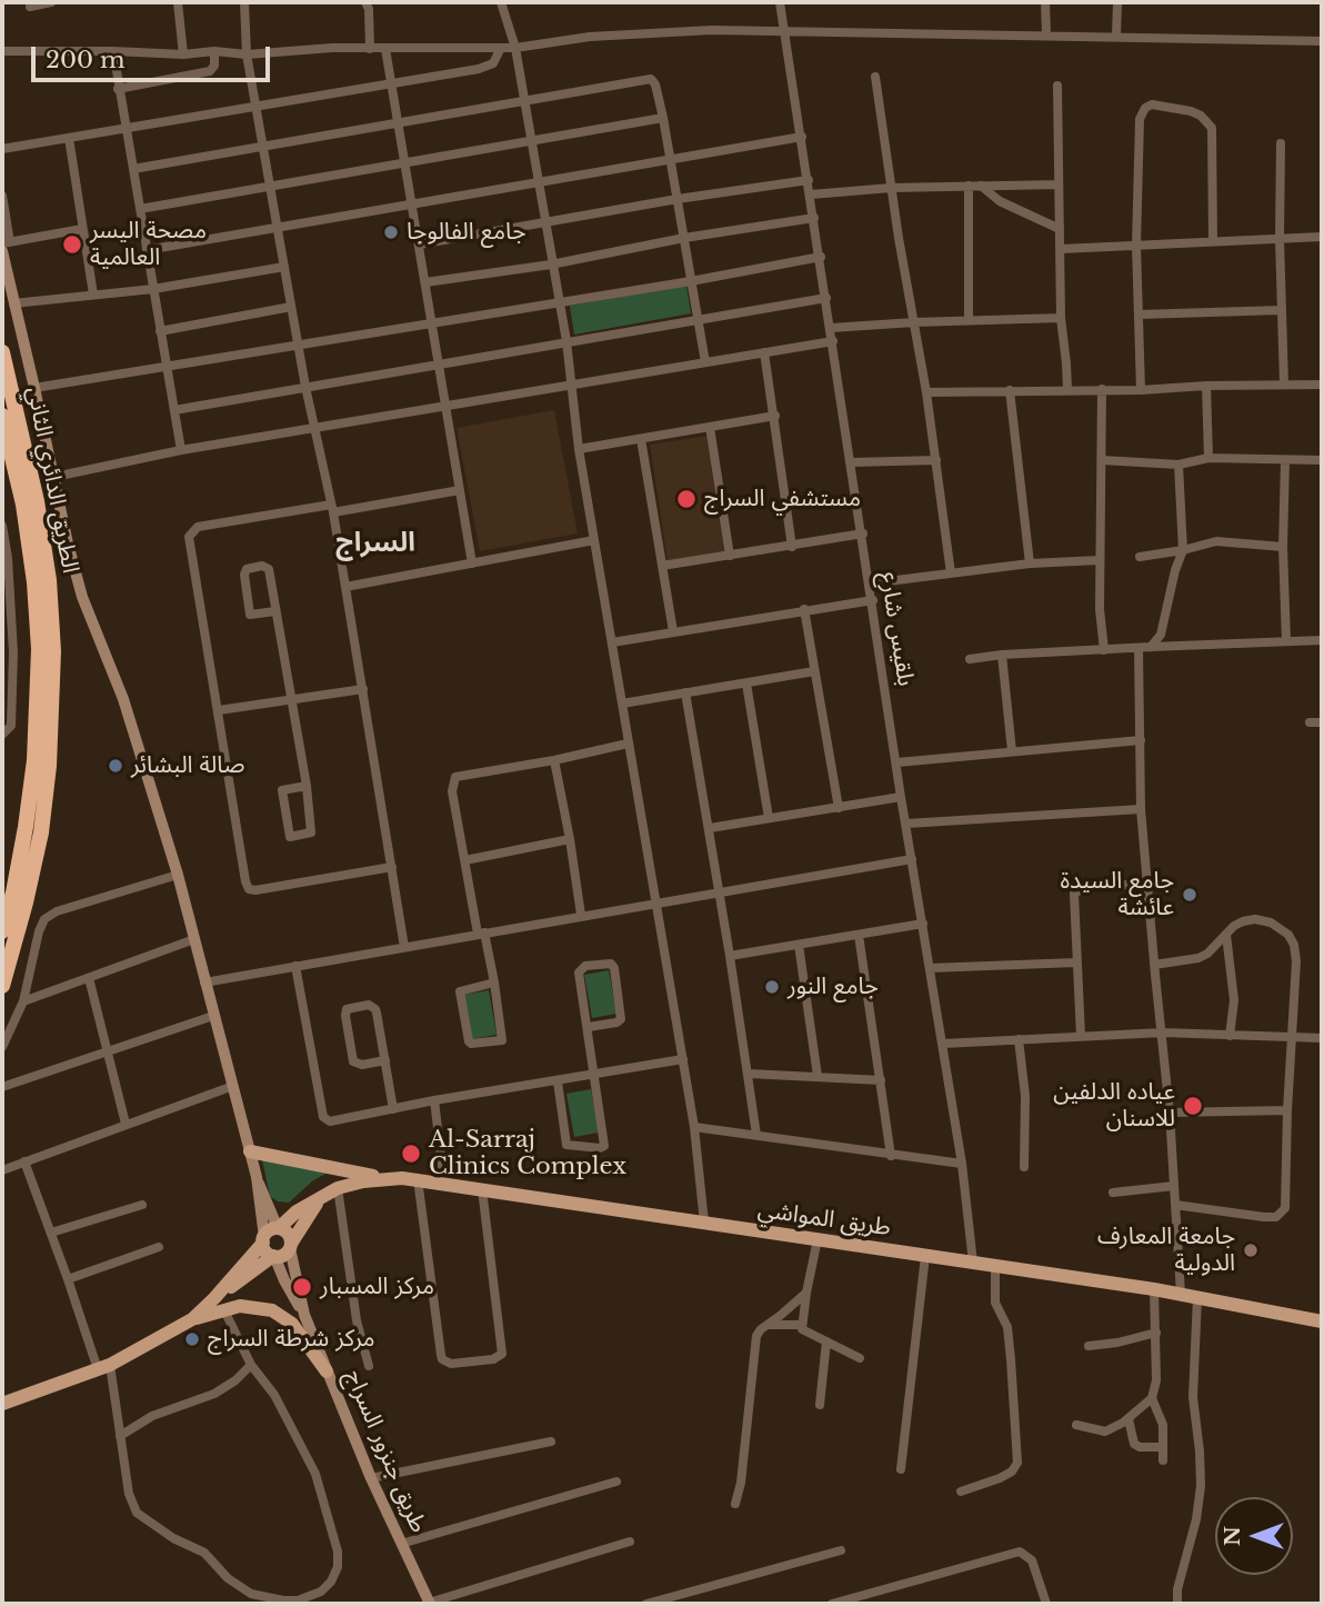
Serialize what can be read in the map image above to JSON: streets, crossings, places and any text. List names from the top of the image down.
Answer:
{
  "streets": {
    "highway": ["الطريق الدائري الثاني"],
    "main road": ["طريق المواشي"],
    "street": ["بلقيس شارع", "طريق جنزور السراج"]
  },
  "crossings": [
    ["بلقيس شارع", "طريق المواشي"],
    ["طريق المواشي", "طريق جنزور السراج"]
  ],
  "districts": ["السراج"],
  "places": [
    "جامع الفالوجا",
    "مصحة اليسر العالمية",
    "مستشفي السراج",
    "صالة البشائر",
    "جامع السيدة عائشة",
    "جامع النور",
    "عياده الدلفين للاسنان",
    "Al-Sarraj Clinics Complex",
    "جامعة المعارف الدولية",
    "مركز المسبار",
    "مركز شرطة السراج"
  ],
  "scale_bar": "200 m",
  "north": "left"
}
